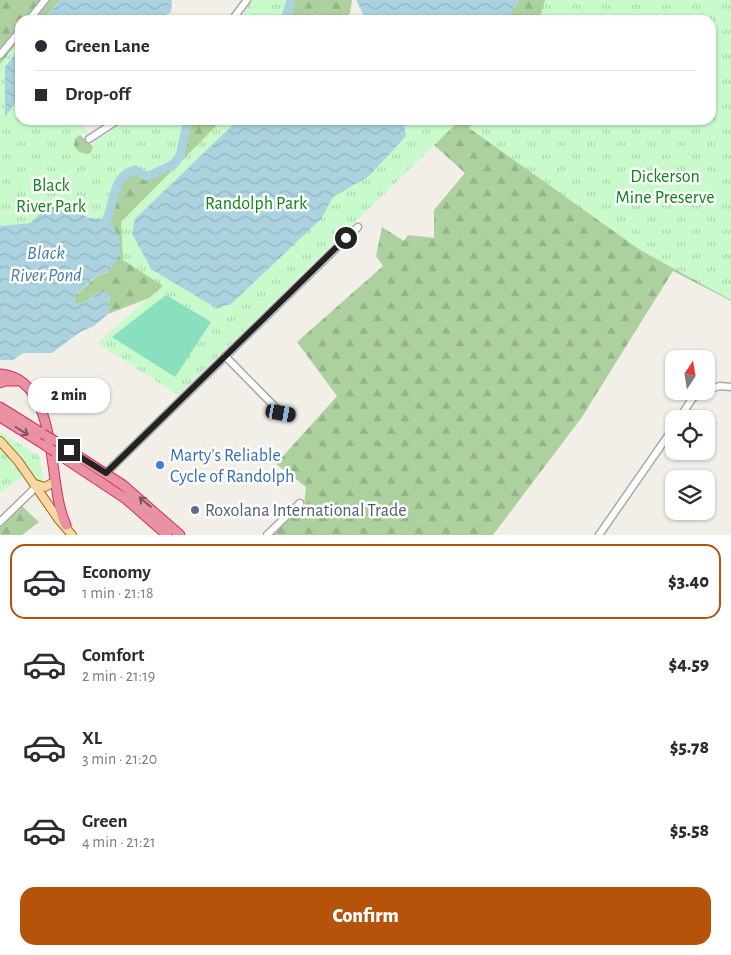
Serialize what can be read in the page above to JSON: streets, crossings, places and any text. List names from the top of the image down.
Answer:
{
  "water": ["Black River Pond"],
  "parks": ["Dickerson Mine Preserve", "Black River Park", "Randolph Park"],
  "places": ["Marty's Reliable Cycle of Randolph", "Roxolana International Trade"],
  "north": "top",
  "page": {
    "banner": ["Green Lane", "Drop-off"],
    "bubble": "2 min",
    "list": [
      {
        "name": "Economy",
        "note": "1 min · 21:18",
        "value": "$3.40"
      },
      {
        "name": "Comfort",
        "note": "2 min · 21:19",
        "value": "$4.59"
      },
      {
        "name": "XL",
        "note": "3 min · 21:20",
        "value": "$5.78"
      },
      {
        "name": "Green",
        "note": "4 min · 21:21",
        "value": "$5.58"
      }
    ],
    "buttons": "Confirm"
  }
}
